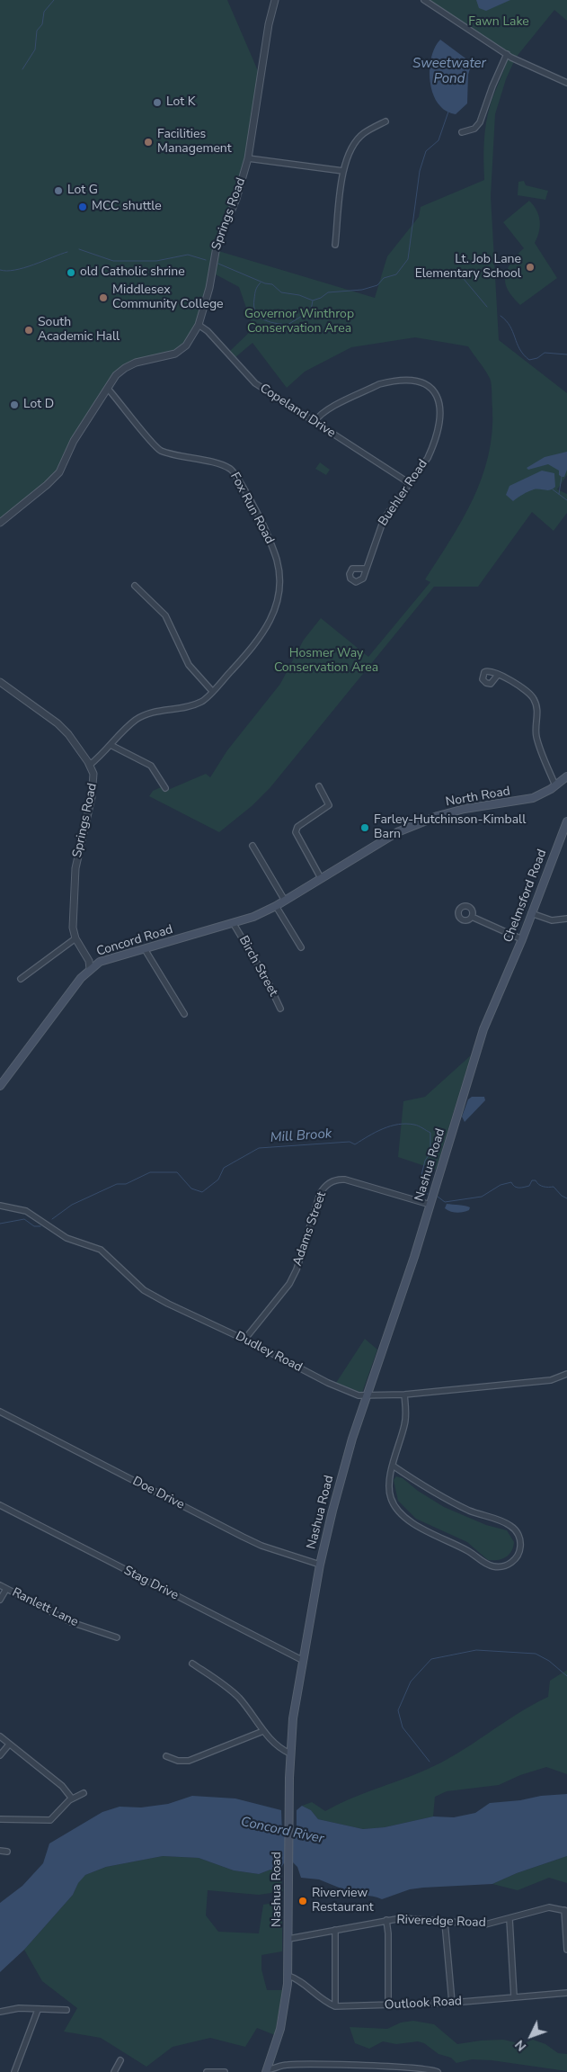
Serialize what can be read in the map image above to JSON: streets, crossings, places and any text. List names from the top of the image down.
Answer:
{
  "streets": {
    "main road": [
      "North Road",
      "Chelmsford Road",
      "Concord Road",
      "Nashua Road"
    ],
    "street": [
      "Springs Road",
      "Copeland Drive",
      "Buehler Road",
      "Fox Run Road",
      "Birch Street",
      "Adams Street",
      "Dudley Road",
      "Doe Drive",
      "Stag Drive",
      "Ranlett Lane",
      "Riveredge Road",
      "Outlook Road"
    ]
  },
  "crossings": [
    ["Springs Road", "Copeland Drive"],
    ["Springs Road", "Fox Run Road"],
    ["Springs Road", "Concord Road"],
    ["Copeland Drive", "Buehler Road"],
    ["North Road", "Concord Road"],
    ["Chelmsford Road", "Nashua Road"],
    ["Concord Road", "Birch Street"],
    ["Nashua Road", "Adams Street"],
    ["Nashua Road", "Dudley Road"],
    ["Nashua Road", "Doe Drive"],
    ["Nashua Road", "Stag Drive"],
    ["Nashua Road", "Riveredge Road"],
    ["Adams Street", "Dudley Road"]
  ],
  "water": ["Sweetwater Pond", "Mill Brook", "Concord River"],
  "parks": ["Fawn Lake", "Governor Winthrop Conservation Area", "Hosmer Way Conservation Area"],
  "places": [
    "Lot K",
    "Facilities Management",
    "Lot G",
    "MCC shuttle",
    "Lt. Job Lane Elementary School",
    "old Catholic shrine",
    "Middlesex Community College",
    "South Academic Hall",
    "Lot D",
    "Farley-Hutchinson-Kimball Barn",
    "Riverview Restaurant"
  ],
  "north": "bottom left"
}
